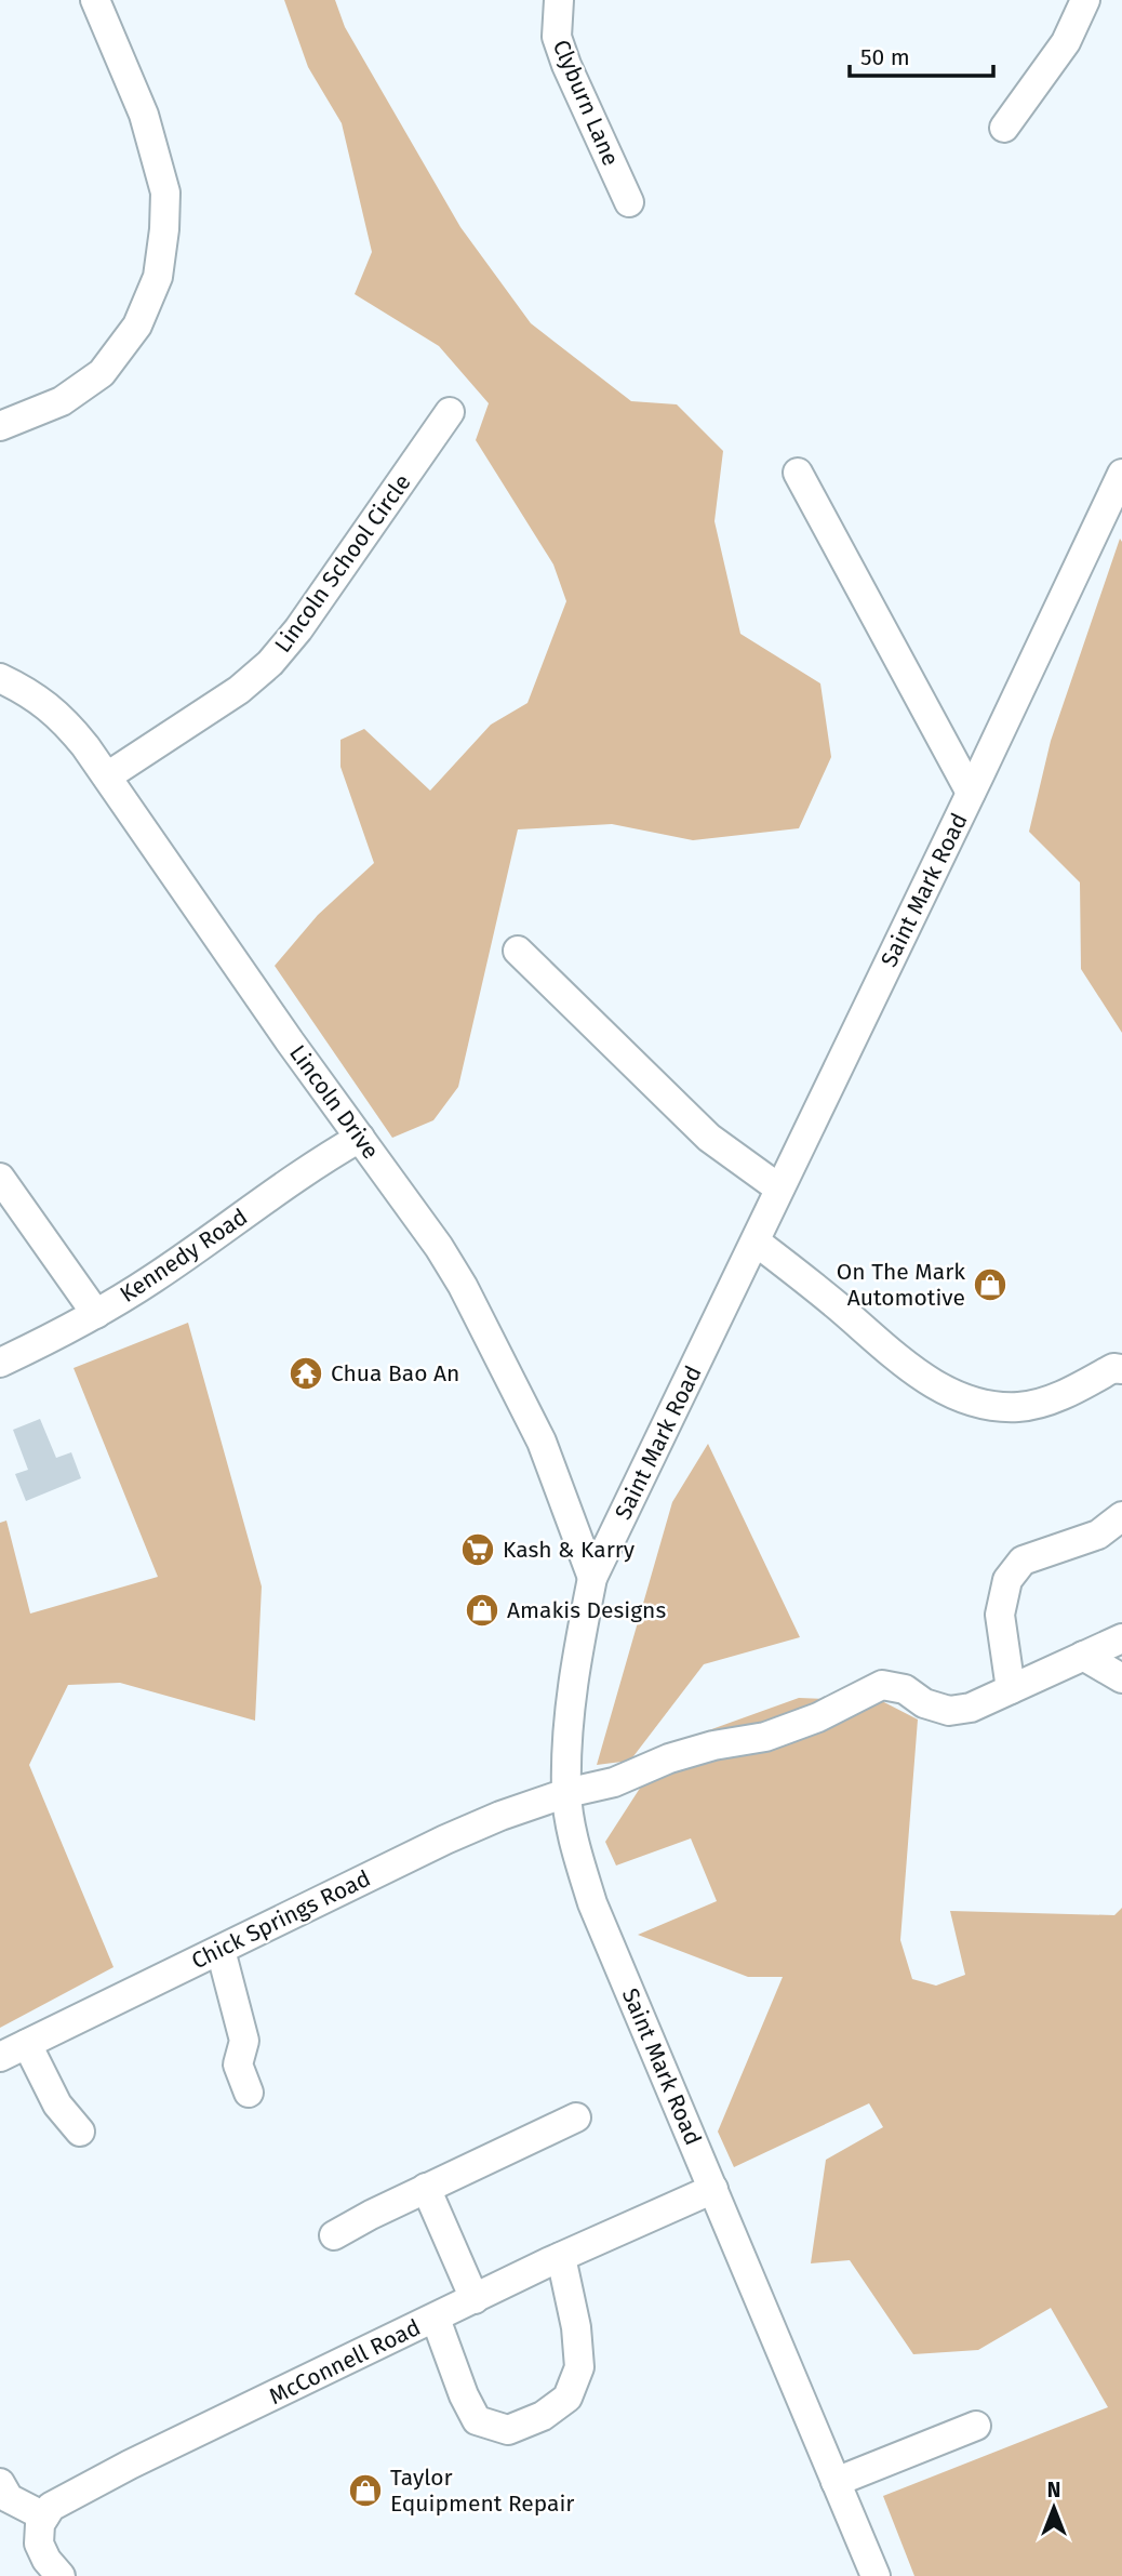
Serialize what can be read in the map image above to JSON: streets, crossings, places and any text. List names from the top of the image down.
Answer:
{
  "streets": {
    "street": [
      "Clyburn Lane",
      "Lincoln School Circle",
      "Saint Mark Road",
      "Lincoln Drive",
      "Kennedy Road",
      "Chick Springs Road",
      "McConnell Road"
    ]
  },
  "crossings": [
    ["Lincoln School Circle", "Lincoln Drive"],
    ["Saint Mark Road", "Lincoln Drive"],
    ["Saint Mark Road", "Chick Springs Road"],
    ["Saint Mark Road", "McConnell Road"],
    ["Lincoln Drive", "Kennedy Road"]
  ],
  "places": {
    "shop": ["On The Mark Automotive", "Amakis Designs", "Taylor Equipment Repair"],
    "temple": ["Chua Bao An"],
    "supermarket": ["Kash & Karry"]
  },
  "scale_bar": "50 m",
  "north": "top"
}
